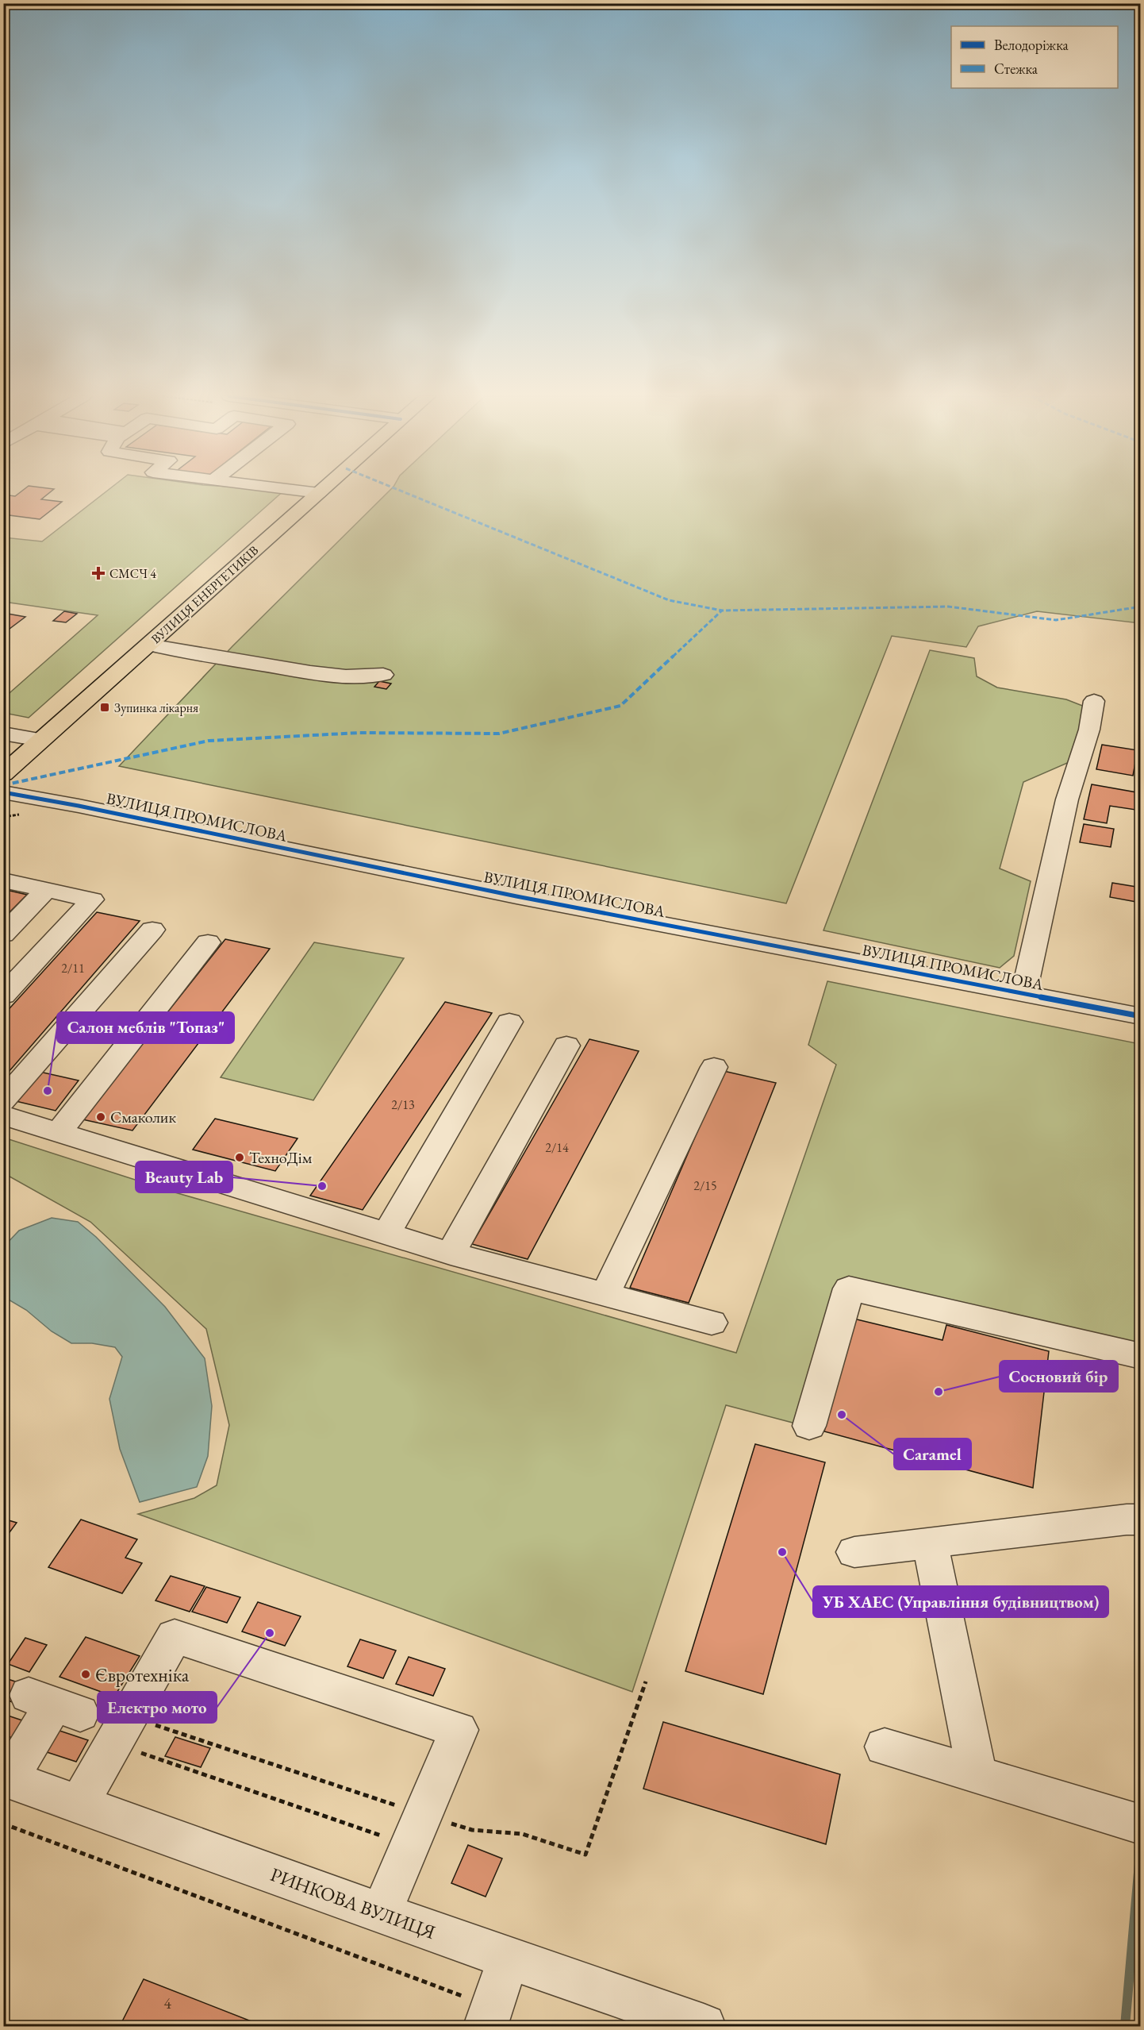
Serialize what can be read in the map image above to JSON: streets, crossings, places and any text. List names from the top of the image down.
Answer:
{
  "streets": {
    "main road": ["ВУЛИЦЯ ЕНЕРГЕТИКІВ"],
    "street": ["ВУЛИЦЯ ПРОМИСЛОВА", "РИНКОВА ВУЛИЦЯ"]
  },
  "places": {
    "health": ["СМСЧ 4"],
    "transit": ["Зупинка лікарня"],
    "other": [
      "Салон меблів \"Топаз\"",
      "Смаколик",
      "ТехноДім",
      "Beauty Lab",
      "Сосновий бір",
      "Caramel",
      "УБ ХАЕС (Управління будівництвом)",
      "Електро мото",
      "Євротехніка"
    ]
  },
  "house_numbers": [
    "2/11",
    "2/13",
    "2/14",
    "2/15",
    "4"
  ],
  "legend": ["Велодоріжка", "Стежка"]
}
